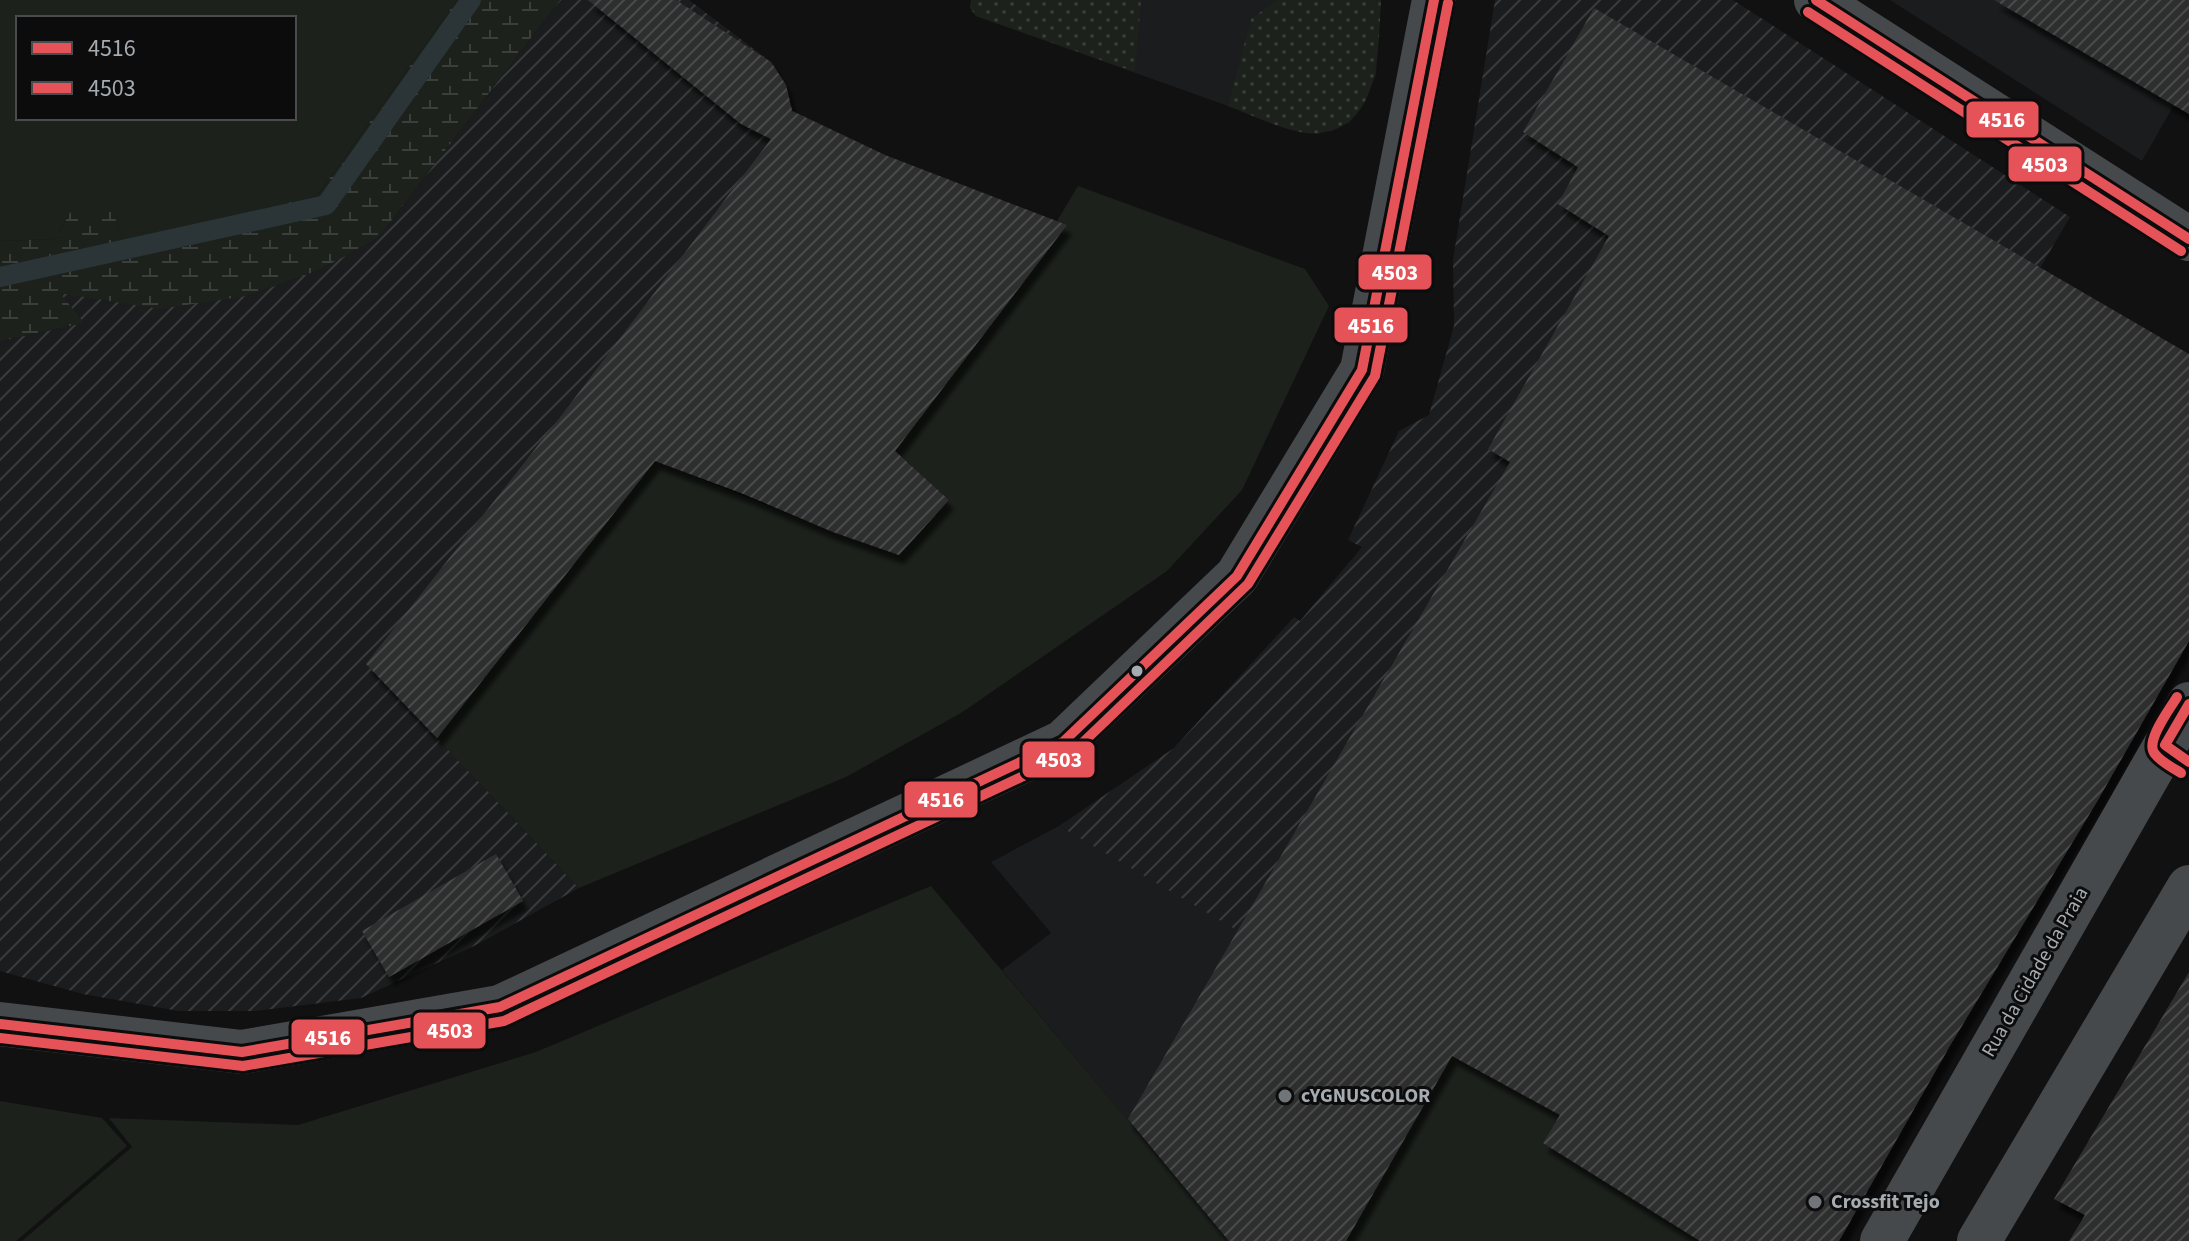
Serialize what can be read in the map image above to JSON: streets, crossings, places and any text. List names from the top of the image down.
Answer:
{
  "streets": {
    "street": ["Rua da Cidade da Praia"]
  },
  "places": ["cYGNUSCOLOR", "Crossfit Tejo"],
  "lines": ["transit line 4516", "transit line 4503"],
  "legend": ["4516", "4503"]
}
